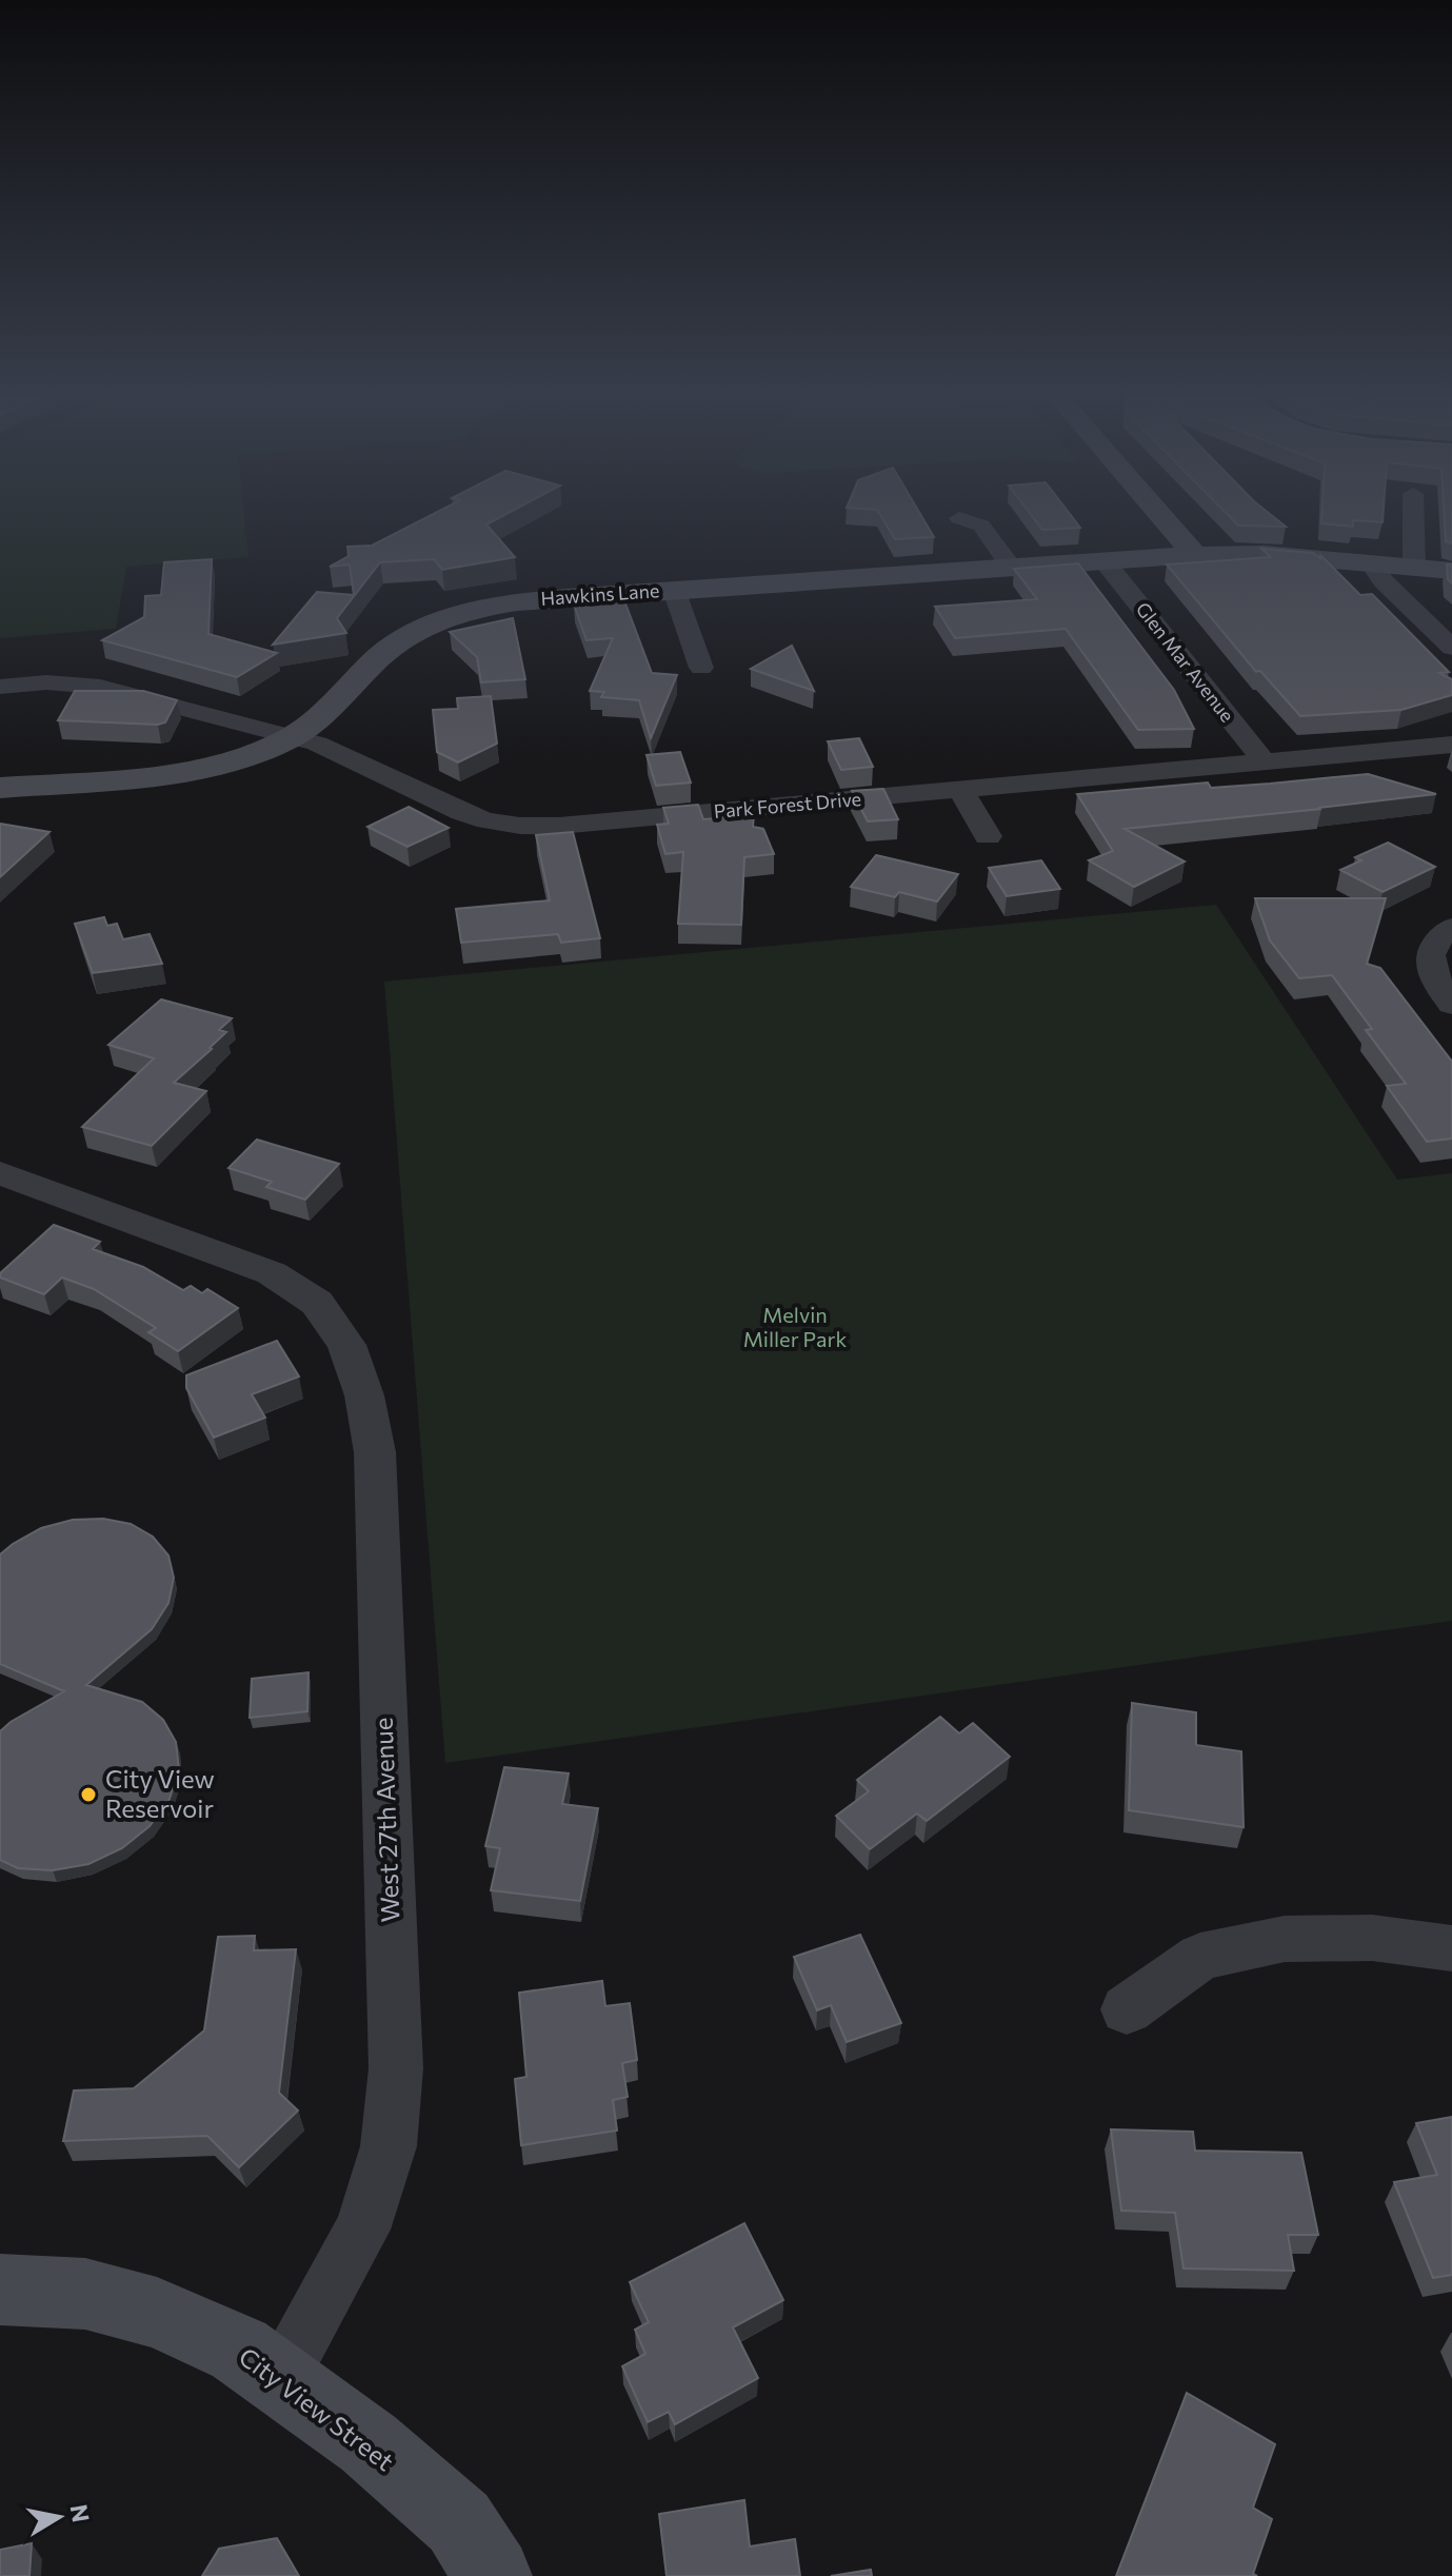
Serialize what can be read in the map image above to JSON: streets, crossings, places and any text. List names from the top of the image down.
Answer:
{
  "streets": {
    "street": [
      "Hawkins Lane",
      "Glen Mar Avenue",
      "Park Forest Drive",
      "West 27th Avenue",
      "City View Street"
    ]
  },
  "crossings": [
    ["Hawkins Lane", "Glen Mar Avenue"],
    ["Hawkins Lane", "Park Forest Drive"],
    ["Glen Mar Avenue", "Park Forest Drive"],
    ["West 27th Avenue", "City View Street"]
  ],
  "parks": ["Melvin Miller Park"],
  "places": ["City View Reservoir"],
  "north": "right"
}
